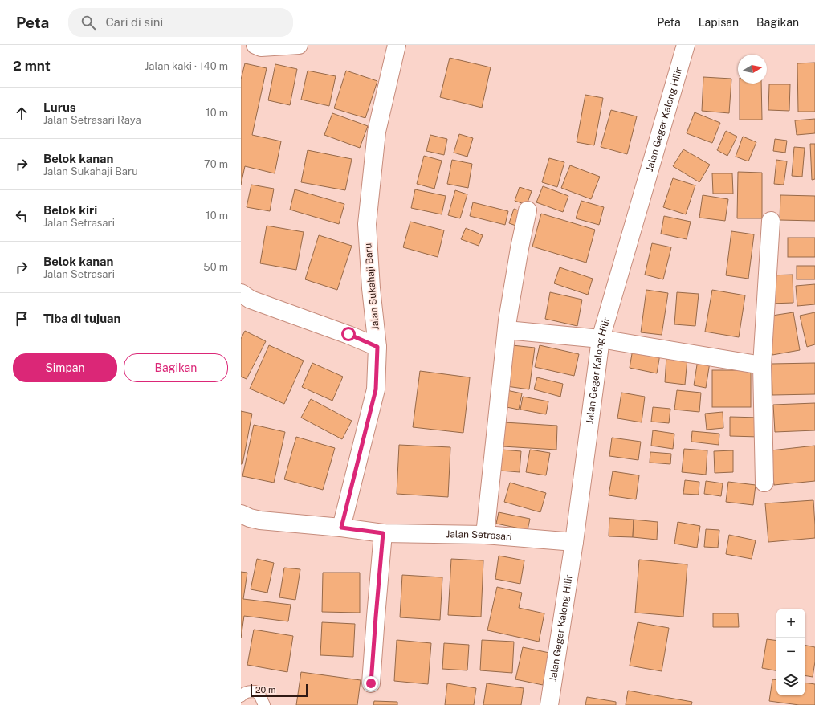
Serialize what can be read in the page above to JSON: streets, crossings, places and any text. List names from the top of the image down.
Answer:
{
  "streets": {
    "street": ["Jalan Geger Kalong Hilir", "Jalan Sukahaji Baru", "Jalan Setrasari"]
  },
  "crossings": [
    ["Jalan Geger Kalong Hilir", "Jalan Setrasari"],
    ["Jalan Sukahaji Baru", "Jalan Setrasari"]
  ],
  "scale_bar": "20 m",
  "north": "right",
  "page": {
    "header": "Peta",
    "search": "Cari di sini",
    "nav": ["Peta", "Lapisan", "Bagikan"],
    "heading": ["2 mnt", "Jalan kaki · 140 m"],
    "list": [
      ["Lurus", "Jalan Setrasari Raya", "10 m"],
      ["Belok kanan", "Jalan Sukahaji Baru", "70 m"],
      ["Belok kiri", "Jalan Setrasari", "10 m"],
      ["Belok kanan", "Jalan Setrasari", "50 m"],
      "Tiba di tujuan"
    ],
    "buttons": ["Simpan", "Bagikan"],
    "map_buttons": ["+", "−"],
    "scale": "20 m"
  }
}
